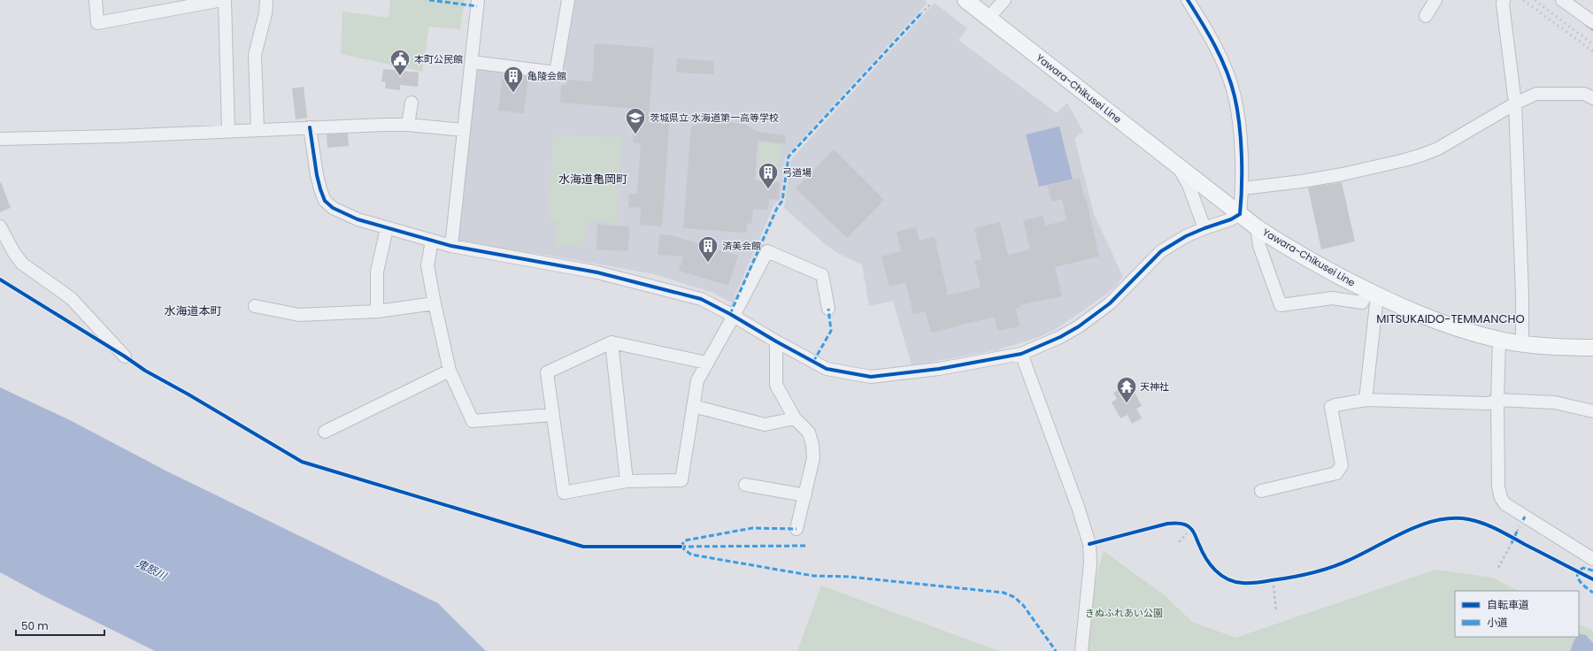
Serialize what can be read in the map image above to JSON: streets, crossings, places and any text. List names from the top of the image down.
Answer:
{
  "streets": {
    "main road": ["Yawara-Chikusei Line"]
  },
  "districts": ["水海道亀岡町", "水海道本町", "MITSUKAIDO-TEMMANCHO"],
  "water": ["鬼怒川"],
  "parks": ["きぬふれあい公園"],
  "places": {
    "public building": ["本町公民館"],
    "building": ["亀陵会館", "弓道場", "済美会館"],
    "school or university": ["茨城県立 水海道第一高等学校"],
    "temple": ["天神社"]
  },
  "legend": ["自転車道", "小道"],
  "scale_bar": "50 m"
}
